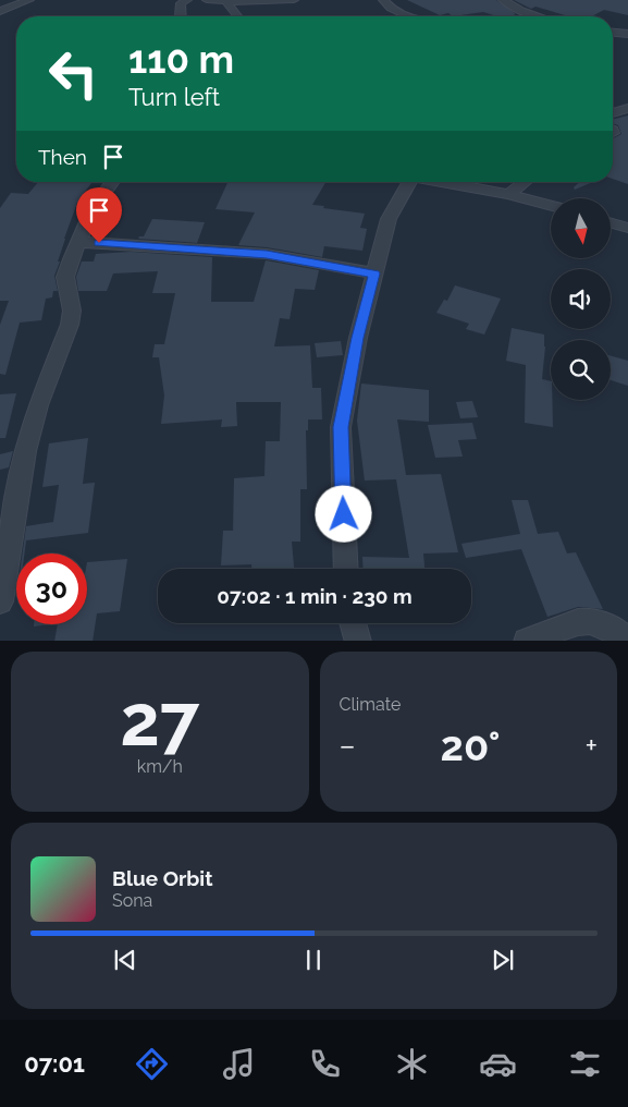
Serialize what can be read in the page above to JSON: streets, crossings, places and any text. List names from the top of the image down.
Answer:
{
  "north": "bottom",
  "page": {
    "turn": ["110 m", "Turn left"],
    "then": "Then",
    "limit": "30",
    "trip": "07:02 · 1 min · 230 m",
    "tile": [
      ["27", "km/h"],
      "Climate"
    ],
    "heat": ["−", "20°", "+"],
    "song": ["Blue Orbit", "Sona"],
    "tabs": "07:01"
  }
}
